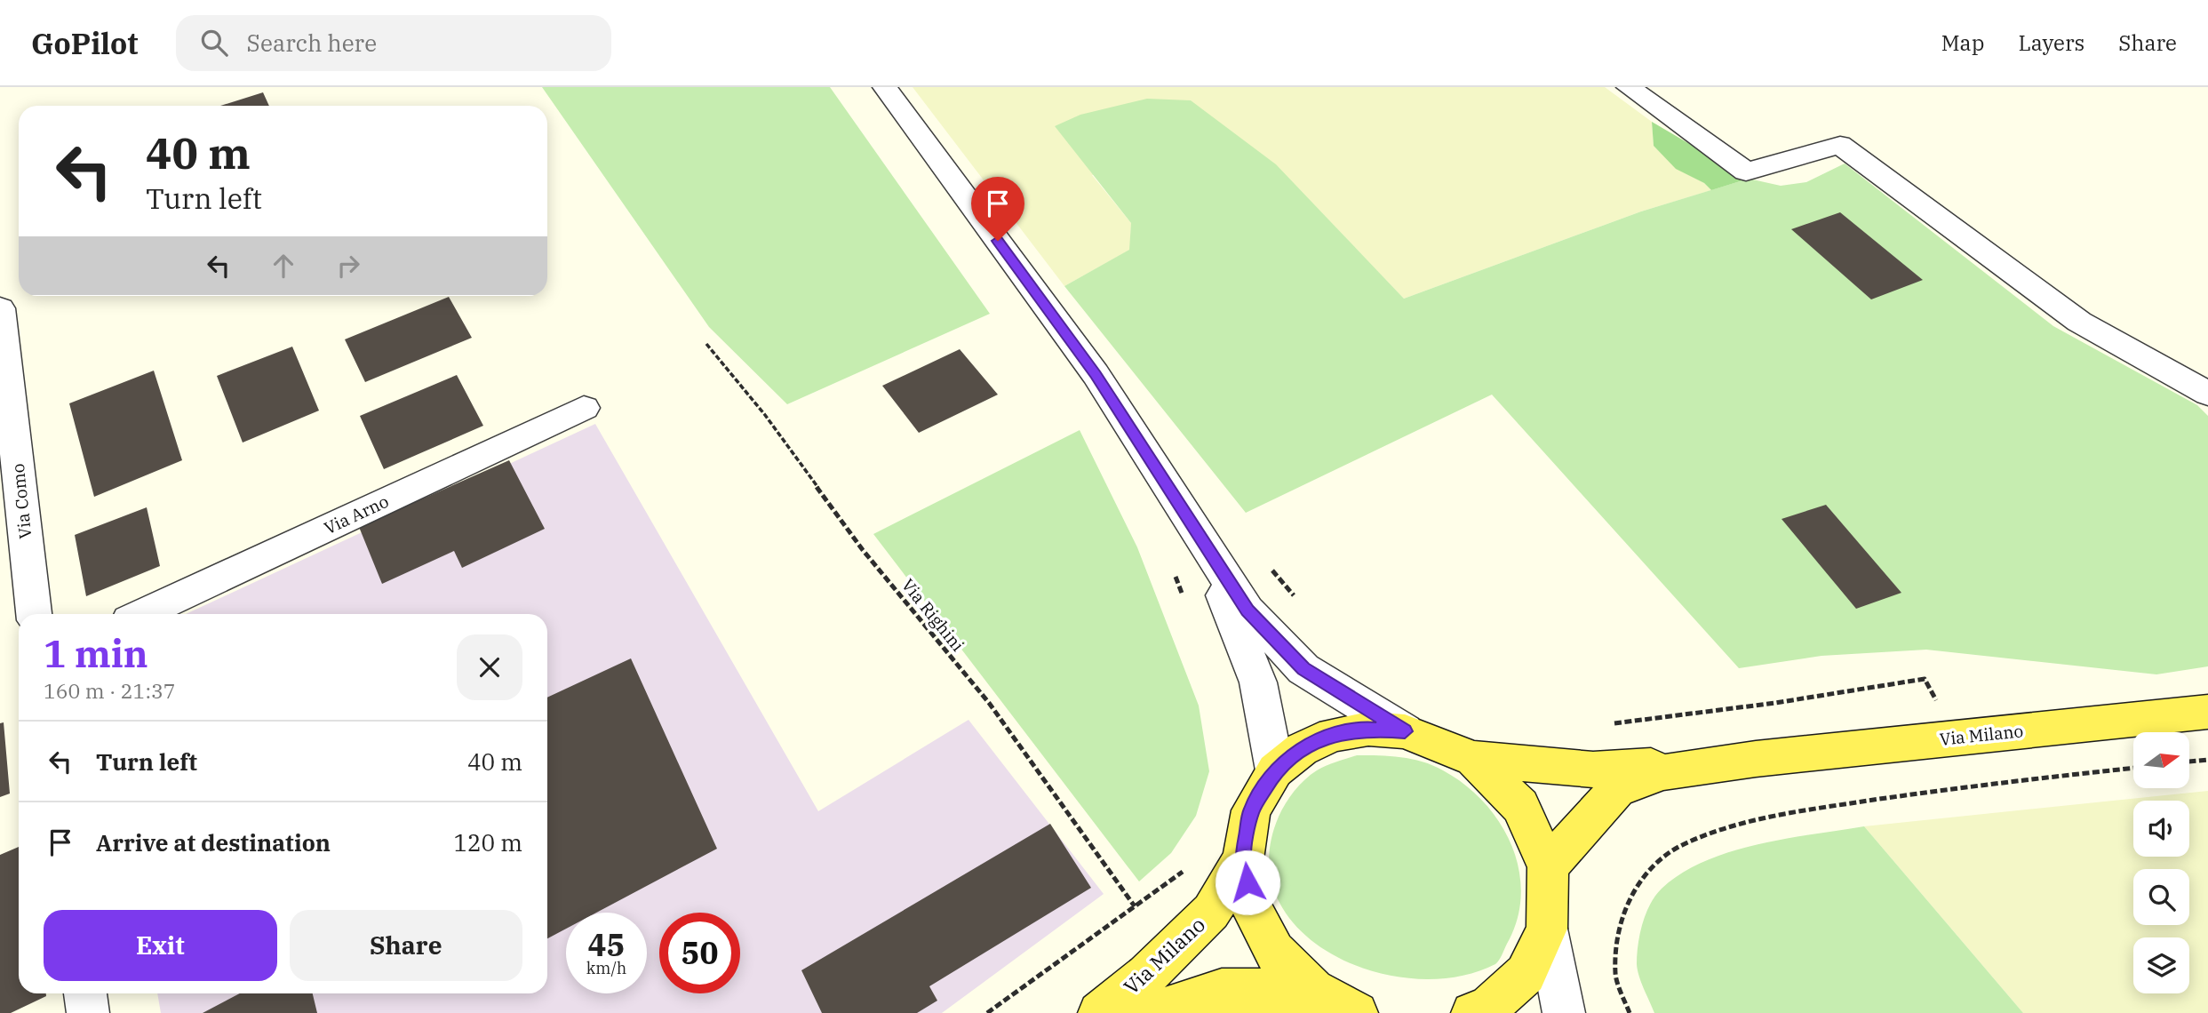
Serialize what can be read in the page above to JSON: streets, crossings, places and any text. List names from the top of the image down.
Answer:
{
  "streets": {
    "main road": ["Via Milano"],
    "street": ["Via Como", "Via Arno"],
    "path": ["Via Righini"]
  },
  "north": "right",
  "page": {
    "header": "GoPilot",
    "search": "Search here",
    "nav": ["Map", "Layers", "Share"],
    "turn": ["40 m", "Turn left"],
    "heading": ["1 min", "160 m · 21:37"],
    "list": [
      {
        "name": "Turn left",
        "value": "40 m"
      },
      {
        "name": "Arrive at destination",
        "value": "120 m"
      }
    ],
    "buttons": ["Exit", "Share"],
    "speed": "45 km/h",
    "limit": "50"
  }
}
